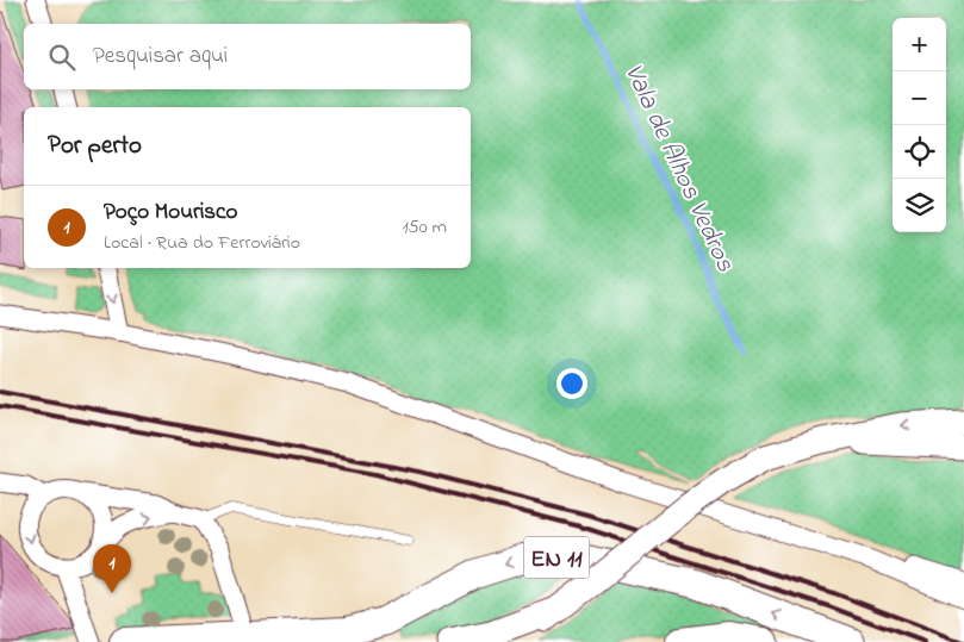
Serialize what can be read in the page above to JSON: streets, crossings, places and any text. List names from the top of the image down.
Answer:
{
  "streets": {
    "main road": ["EN 11"]
  },
  "water": ["Vala de Alhos Vedros"],
  "page": {
    "map_buttons": ["+", "−"],
    "search": "Pesquisar aqui",
    "heading": "Por perto",
    "list": [
      {
        "mark": "1",
        "name": "Poço Mourisco",
        "note": "Local · Rua do Ferroviário",
        "value": "150 m"
      }
    ],
    "pins": "1"
  }
}
